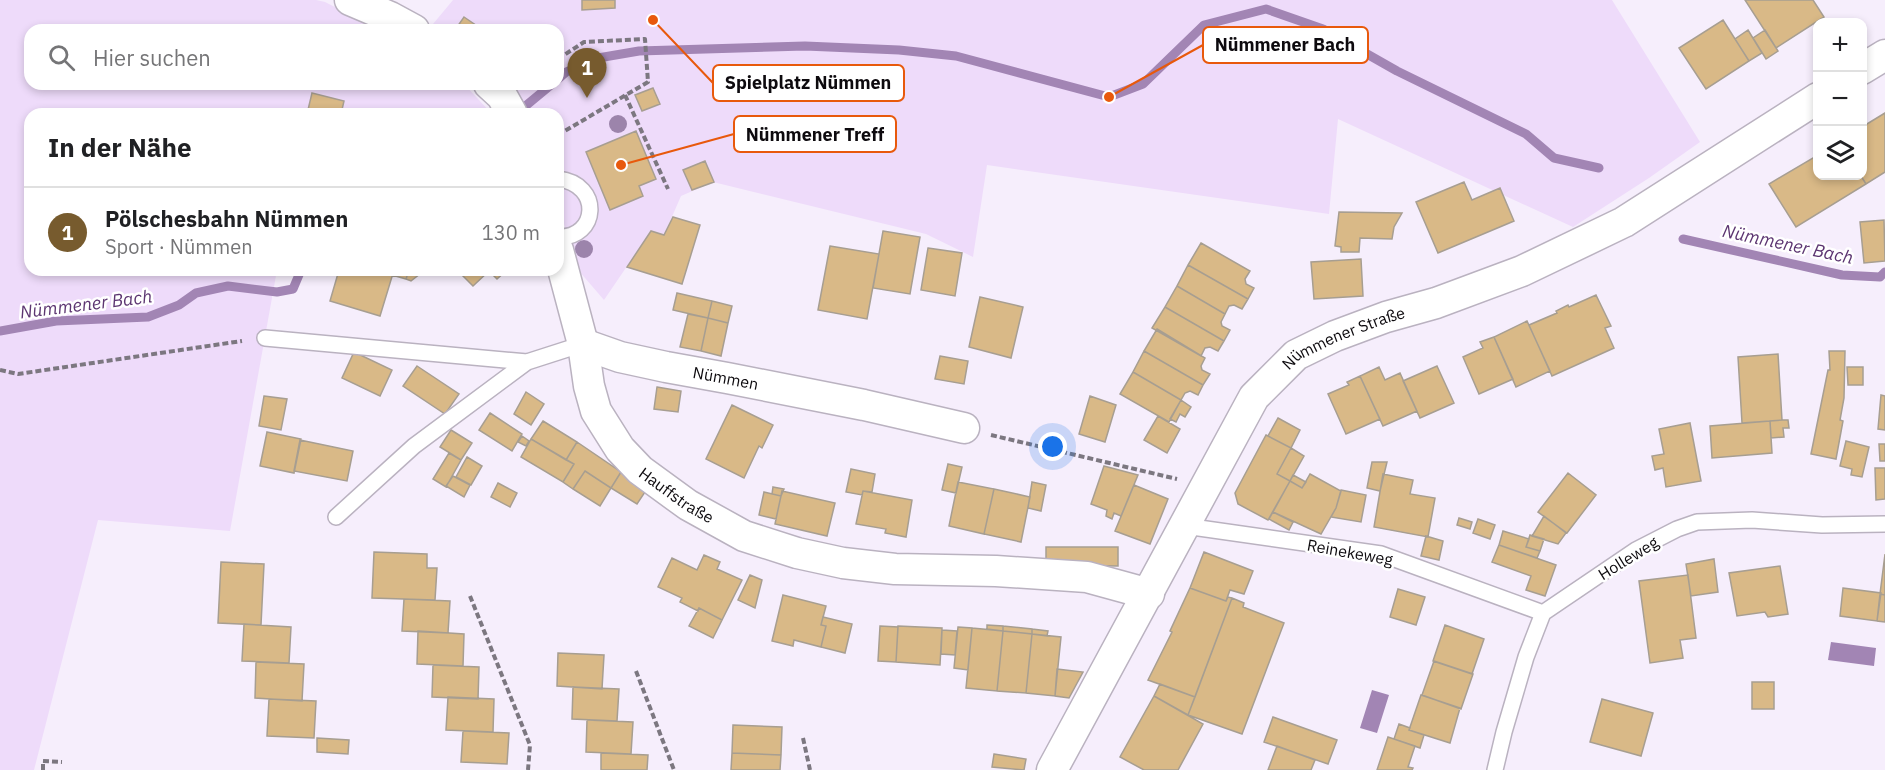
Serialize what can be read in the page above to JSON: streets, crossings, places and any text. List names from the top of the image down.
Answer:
{
  "streets": {
    "street": ["Nümmener Straße", "Nümmen", "Hauffstraße"],
    "lane": ["Reinekeweg", "Holleweg"]
  },
  "crossings": [
    ["Nümmener Straße", "Hauffstraße"],
    ["Nümmener Straße", "Reinekeweg"],
    ["Nümmen", "Hauffstraße"],
    ["Reinekeweg", "Holleweg"]
  ],
  "water": ["Nümmener Bach"],
  "places": ["Spielplatz Nümmen", "Nümmener Bach", "Nümmener Treff"],
  "page": {
    "map_buttons": ["+", "−"],
    "search": "Hier suchen",
    "pins": "1",
    "heading": "In der Nähe",
    "list": [
      {
        "mark": "1",
        "name": "Pölschesbahn Nümmen",
        "note": "Sport · Nümmen",
        "value": "130 m"
      }
    ]
  }
}
